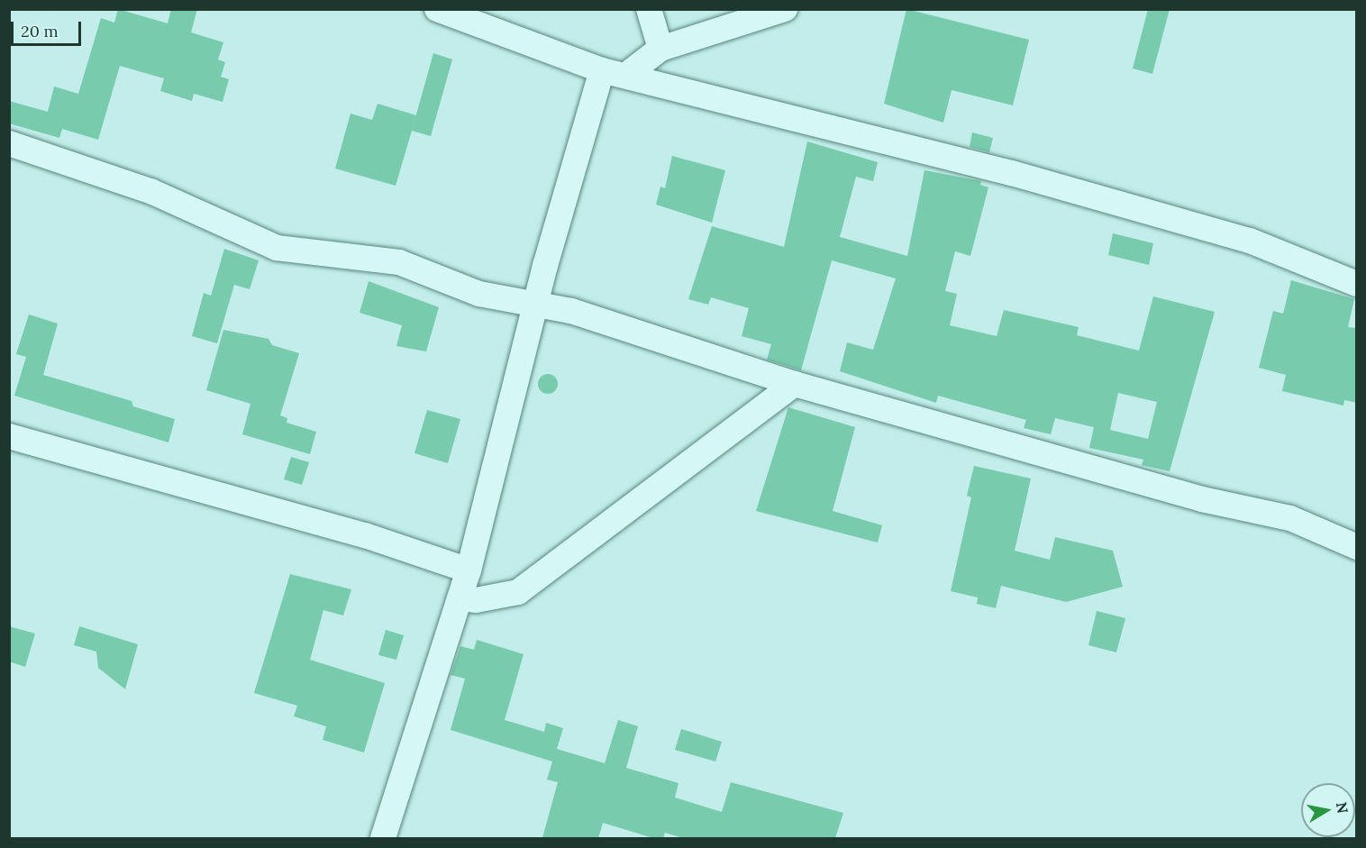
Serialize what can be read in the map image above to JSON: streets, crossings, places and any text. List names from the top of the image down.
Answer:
{
  "scale_bar": "20 m",
  "north": "right"
}
